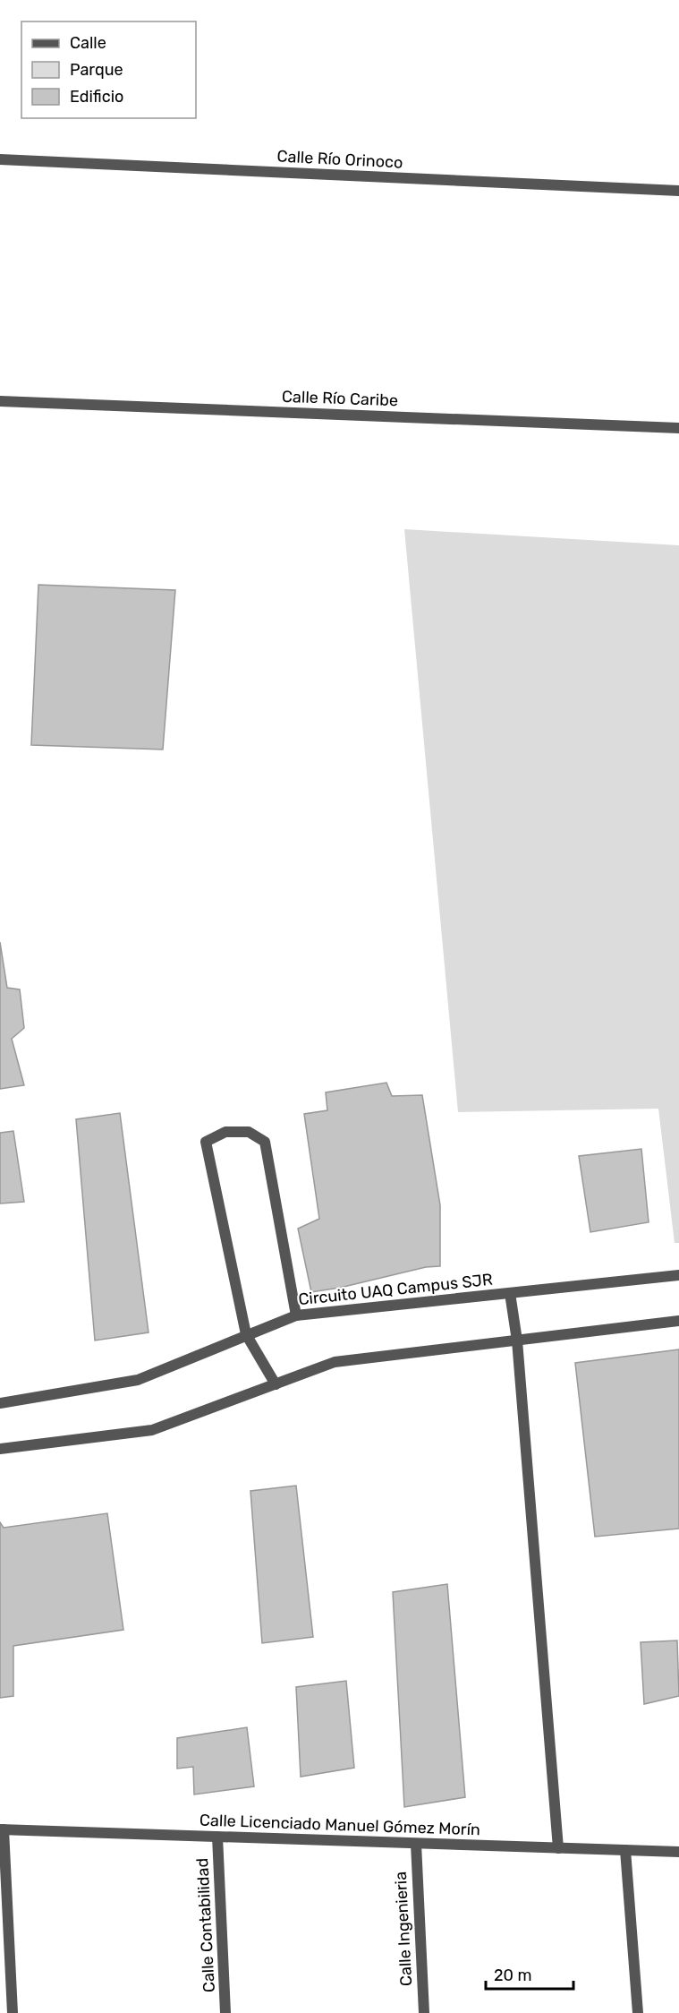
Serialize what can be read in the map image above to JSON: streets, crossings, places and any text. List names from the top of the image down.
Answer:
{
  "streets": {
    "street": [
      "Calle Río Orinoco",
      "Calle Río Caribe",
      "Circuito UAQ Campus SJR",
      "Calle Licenciado Manuel Gómez Morín",
      "Calle Contabilidad",
      "Calle Ingenieria"
    ]
  },
  "crossings": [
    ["Calle Licenciado Manuel Gómez Morín", "Calle Contabilidad"],
    ["Calle Licenciado Manuel Gómez Morín", "Calle Ingenieria"]
  ],
  "legend": ["Calle", "Parque", "Edificio"],
  "scale_bar": "20 m"
}
